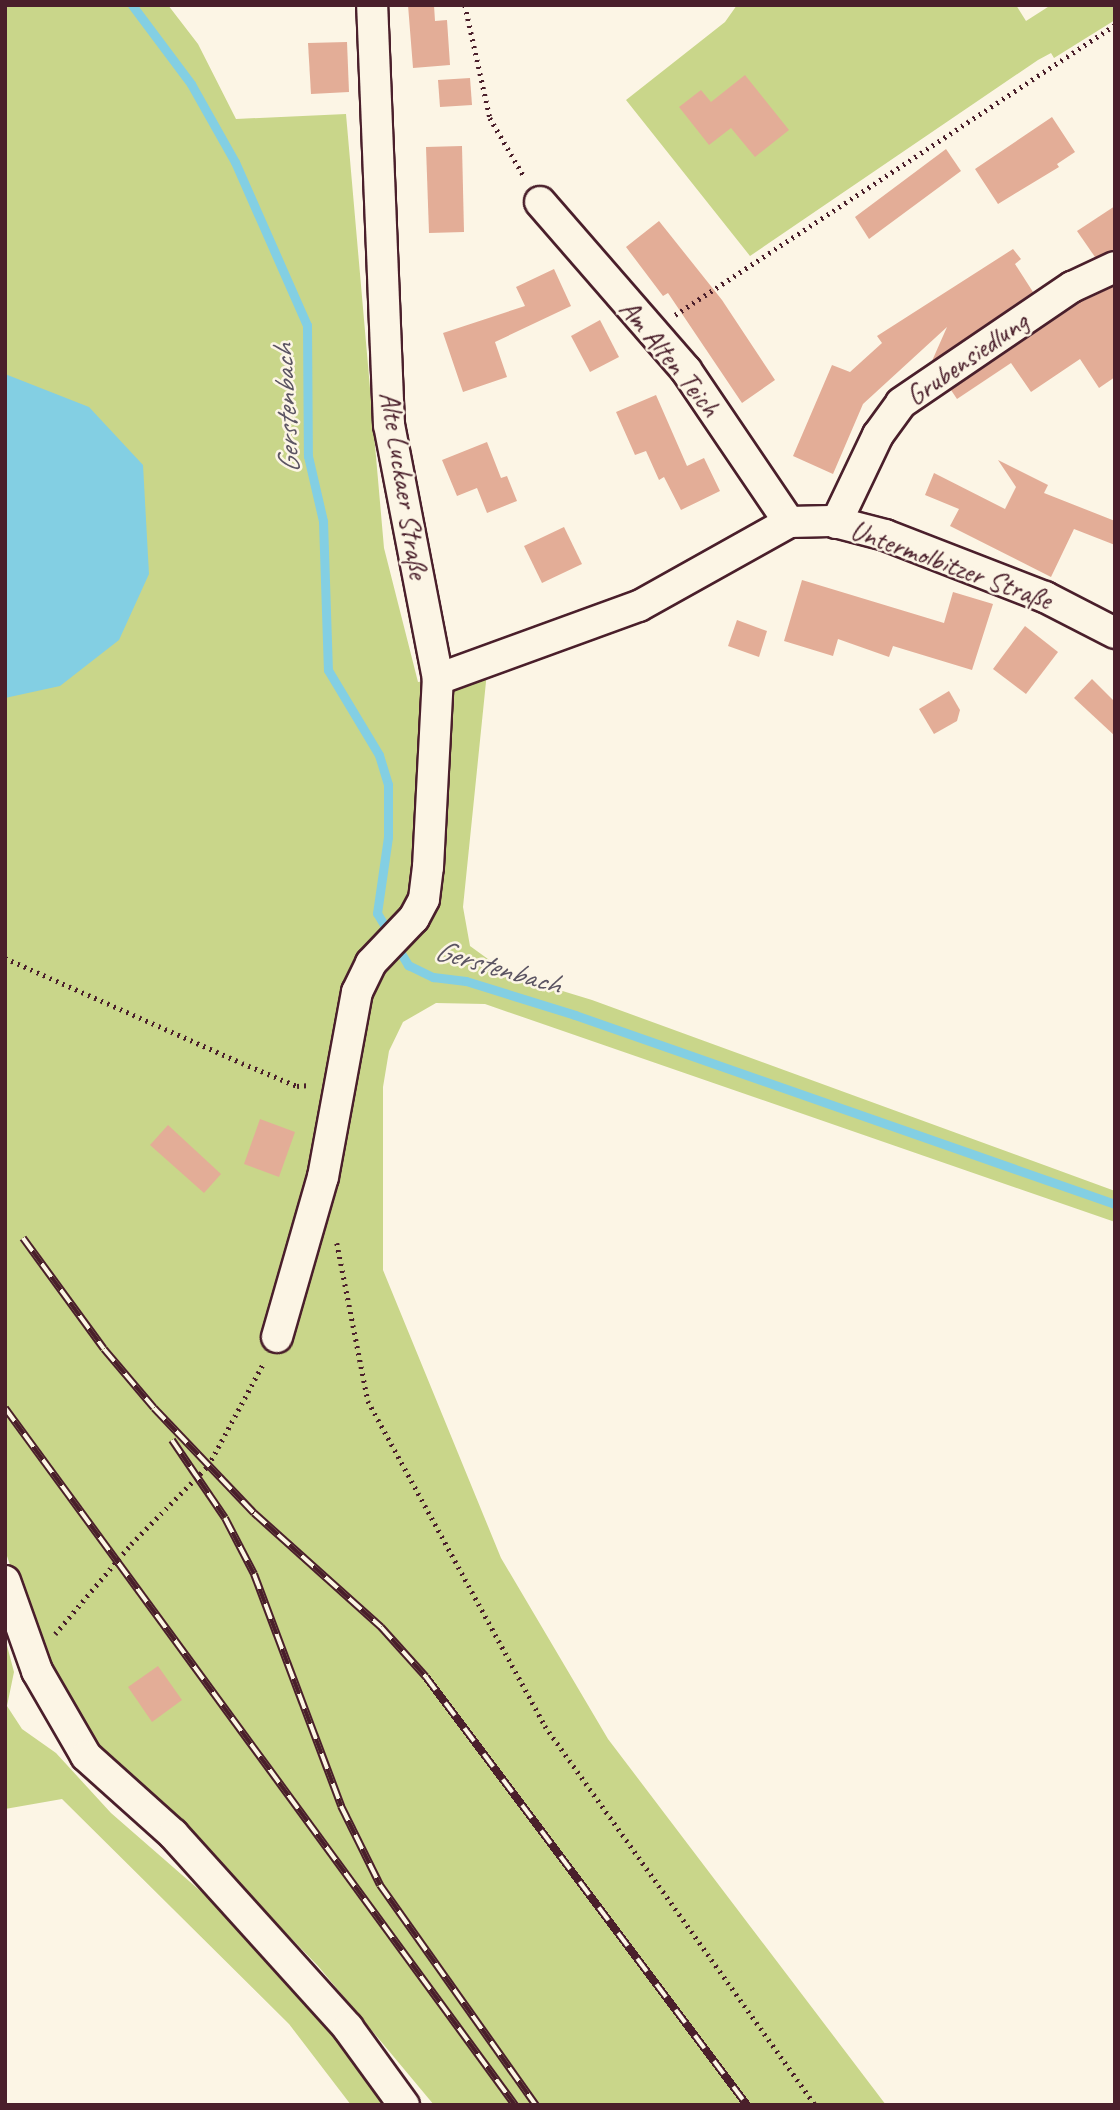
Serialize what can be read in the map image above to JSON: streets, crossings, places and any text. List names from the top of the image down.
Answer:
{
  "streets": {
    "street": [
      "Am Alten Teich",
      "Grubensiedlung",
      "Alte Luckaer Straße",
      "Untermolbitzer Straße"
    ]
  },
  "crossings": [
    ["Am Alten Teich", "Untermolbitzer Straße"],
    ["Grubensiedlung", "Untermolbitzer Straße"]
  ],
  "water": ["Gerstenbach"]
}
